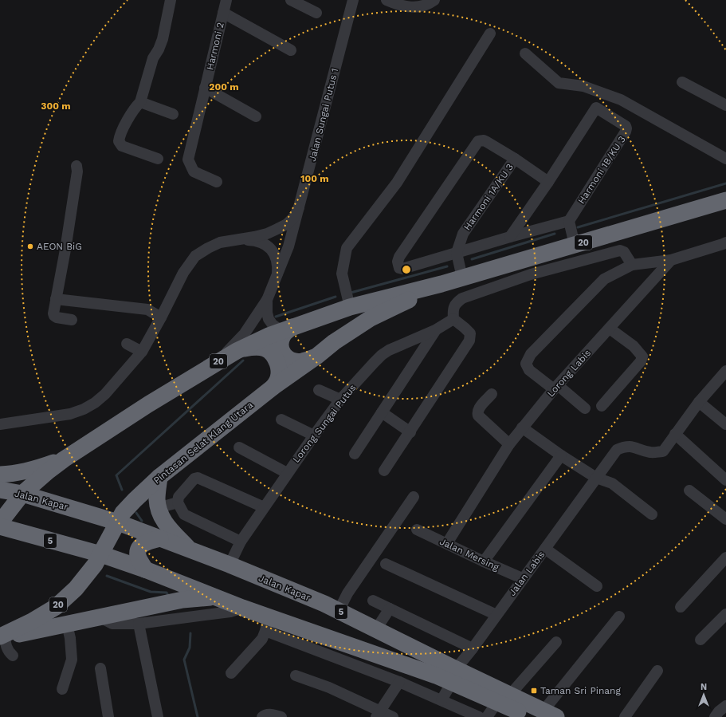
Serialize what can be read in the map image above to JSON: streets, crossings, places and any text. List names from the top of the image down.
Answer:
{
  "streets": {
    "highway": [
      "20",
      "Pintasan Selat Klang Utara",
      "Jalan Kapar",
      "5"
    ],
    "street": [
      "Harmoni 2",
      "Jalan Sungai Putus 1",
      "Harmoni 1B/KU 3",
      "Harmoni 1A/KU 3",
      "Lorong Labis",
      "Lorong Sungai Putus",
      "Jalan Mersing",
      "Jalan Labis"
    ]
  },
  "crossings": [
    ["Jalan Sungai Putus 1", "Pintasan Selat Klang Utara"],
    ["Lorong Labis", "Jalan Mersing"],
    ["Lorong Sungai Putus", "Jalan Kapar"],
    ["Pintasan Selat Klang Utara", "Jalan Kapar"],
    ["Jalan Kapar", "Jalan Labis"],
    ["Jalan Mersing", "Jalan Labis"]
  ],
  "places": {
    "other": ["AEON BiG"],
    "transit": ["Taman Sri Pinang"]
  },
  "north": "top",
  "rings": ["200 m", "300 m", "100 m"]
}
